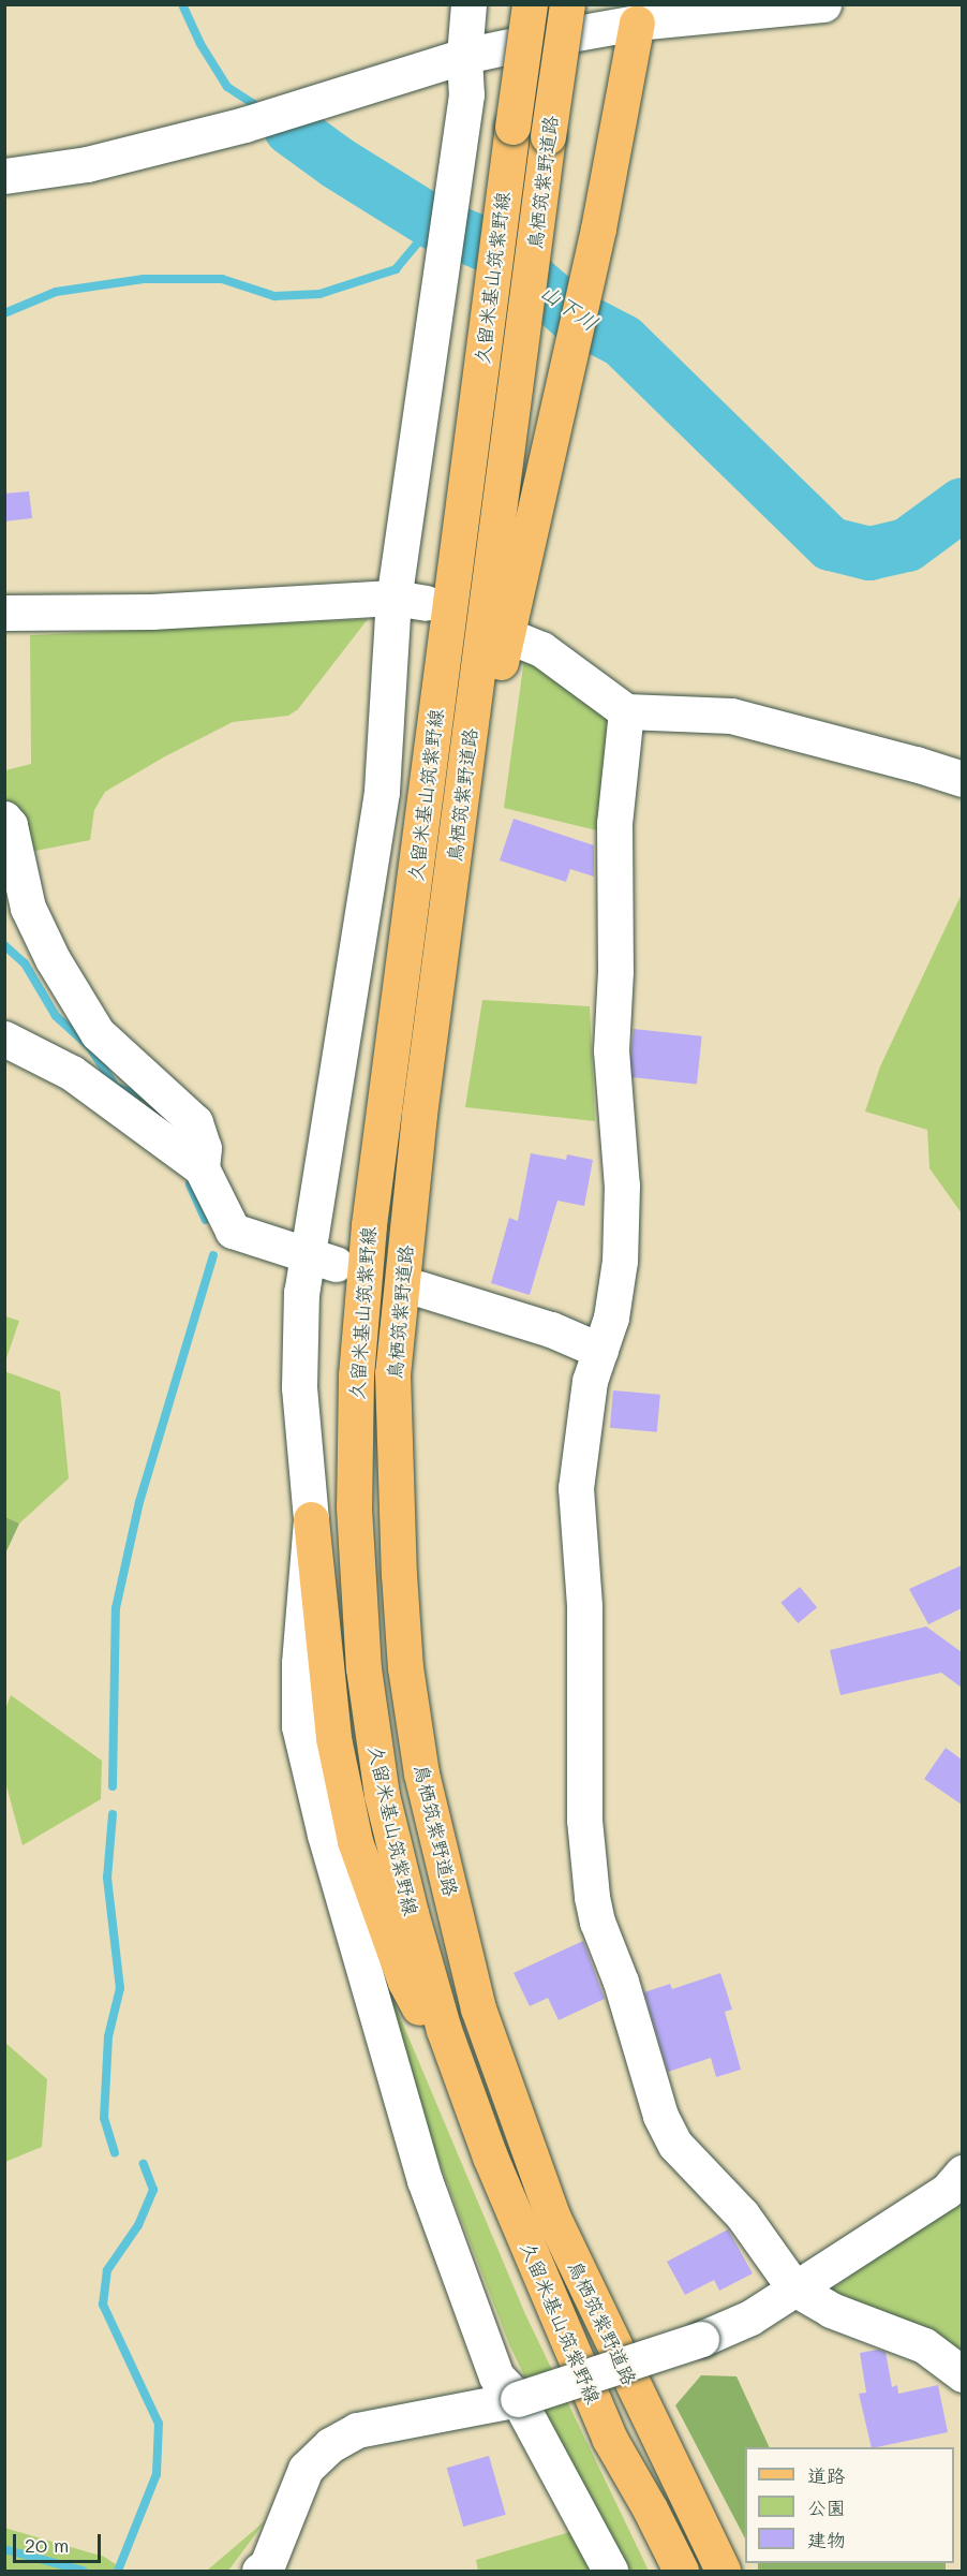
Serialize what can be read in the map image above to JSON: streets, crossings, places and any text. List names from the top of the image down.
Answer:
{
  "streets": {
    "main road": ["鳥栖筑紫野道路", "久留米基山筑紫野線"]
  },
  "water": ["山下川"],
  "legend": ["道路", "公園", "建物"],
  "scale_bar": "20 m"
}
